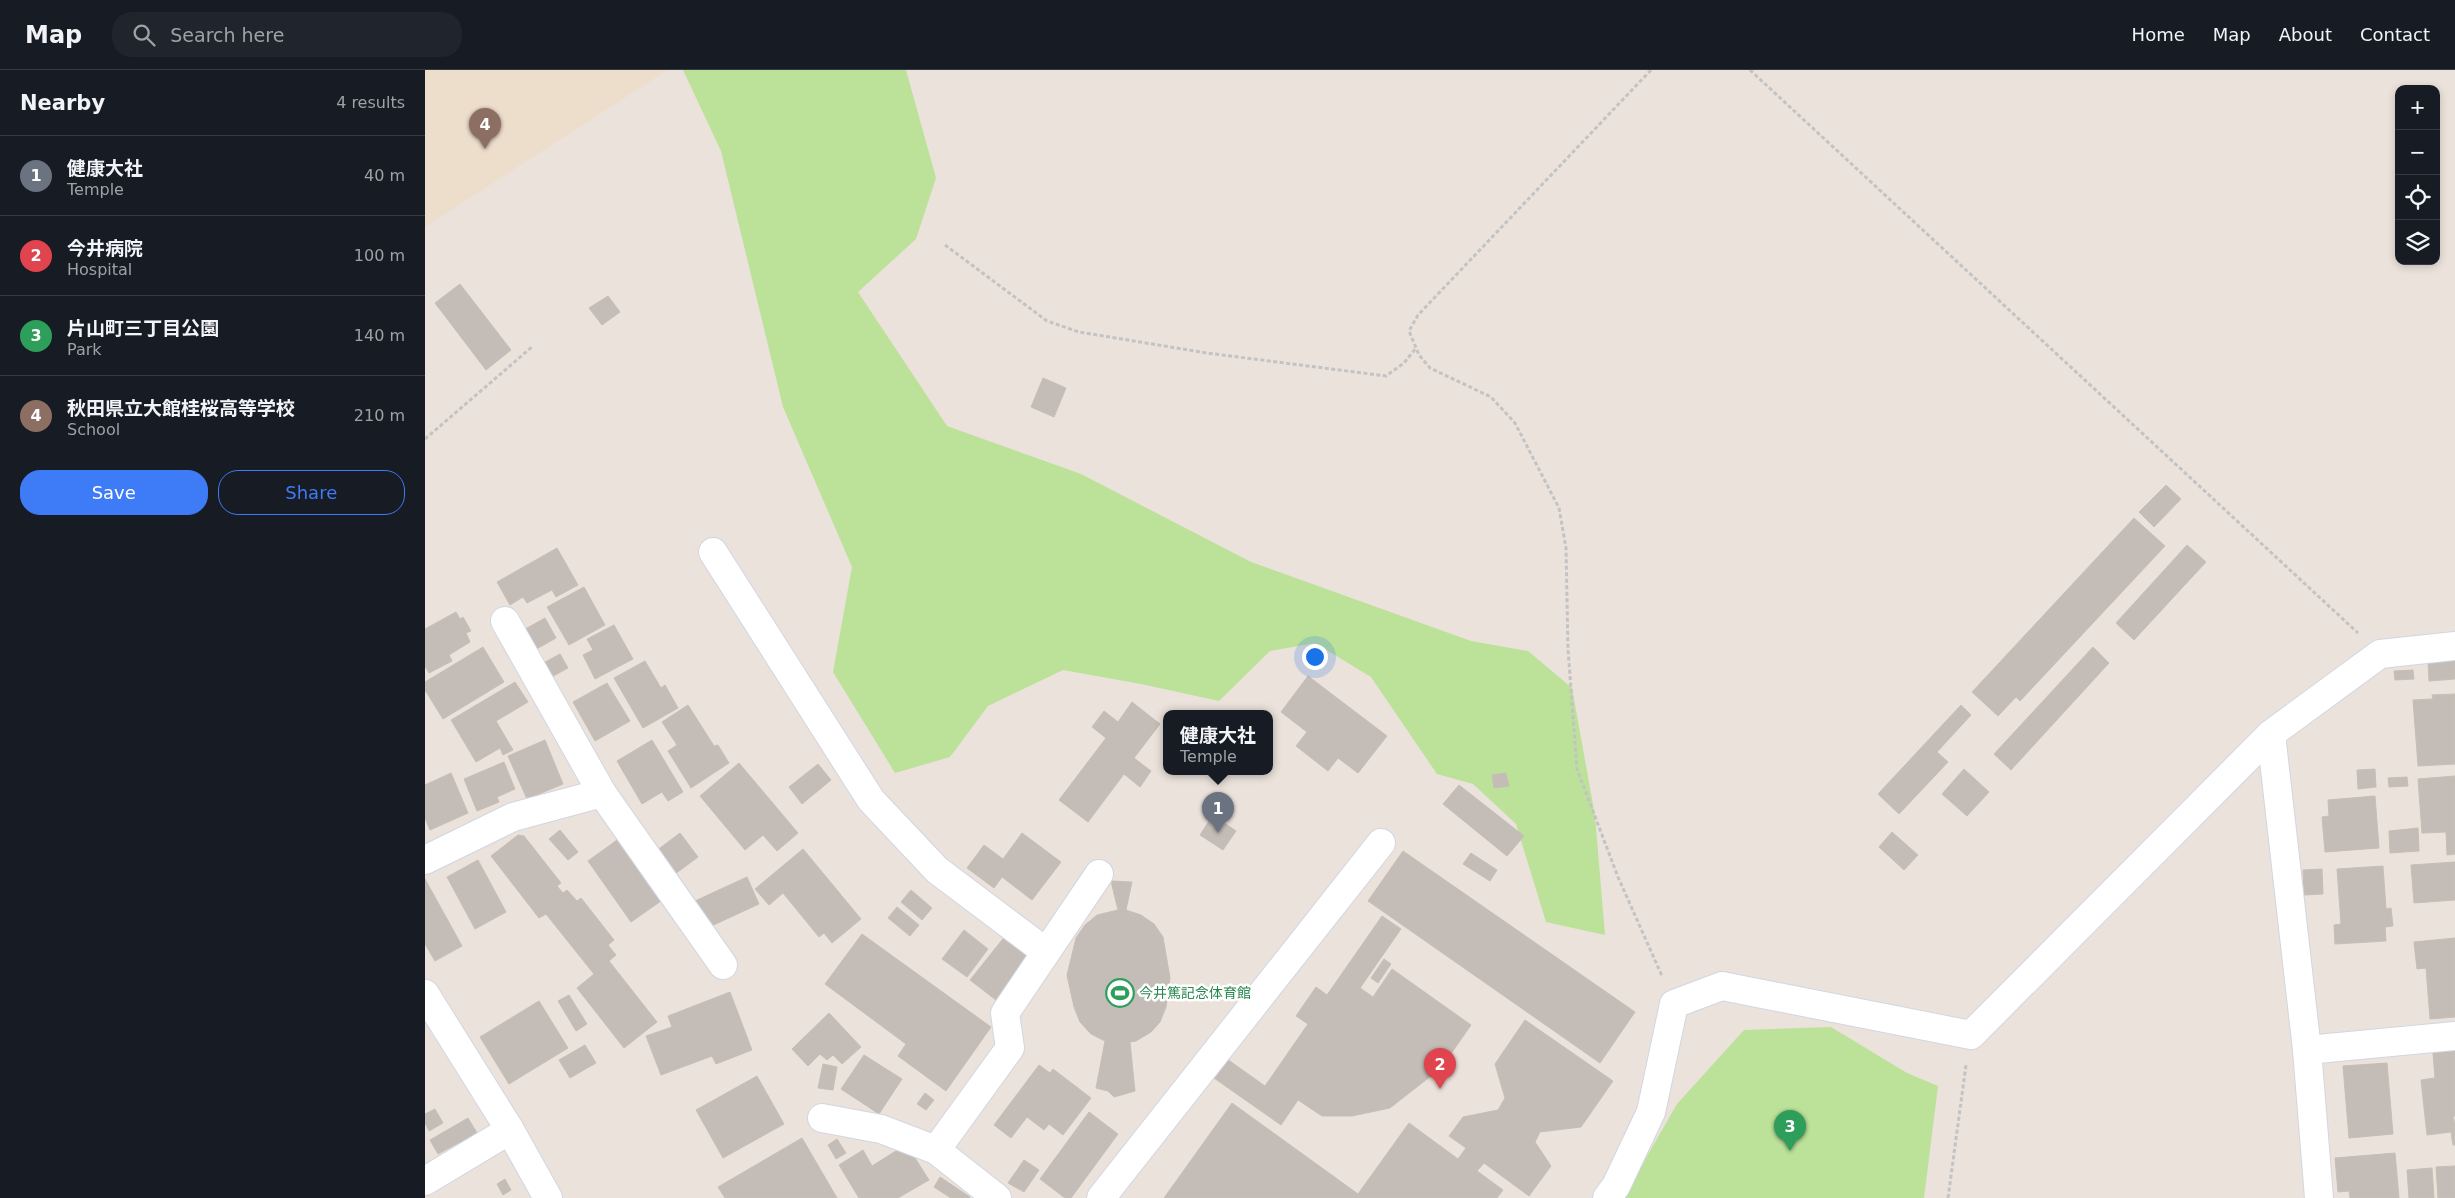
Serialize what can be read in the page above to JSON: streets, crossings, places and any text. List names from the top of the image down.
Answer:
{
  "places": {
    "sports": ["今井篤記念体育館"]
  },
  "page": {
    "header": "Map",
    "search": "Search here",
    "nav": [
      "Home",
      "Map",
      "About",
      "Contact"
    ],
    "heading": ["Nearby", "4 results"],
    "map_buttons": ["+", "−"],
    "pins": [
      "4",
      "1",
      "2",
      "3"
    ],
    "list": [
      {
        "mark": "1",
        "name": "健康大社",
        "note": "Temple",
        "value": "40 m"
      },
      {
        "mark": "2",
        "name": "今井病院",
        "note": "Hospital",
        "value": "100 m"
      },
      {
        "mark": "3",
        "name": "片山町三丁目公園",
        "note": "Park",
        "value": "140 m"
      },
      {
        "mark": "4",
        "name": "秋田県立大館桂桜高等学校",
        "note": "School",
        "value": "210 m"
      }
    ],
    "buttons": ["Save", "Share"],
    "popup": ["健康大社", "Temple"]
  }
}
